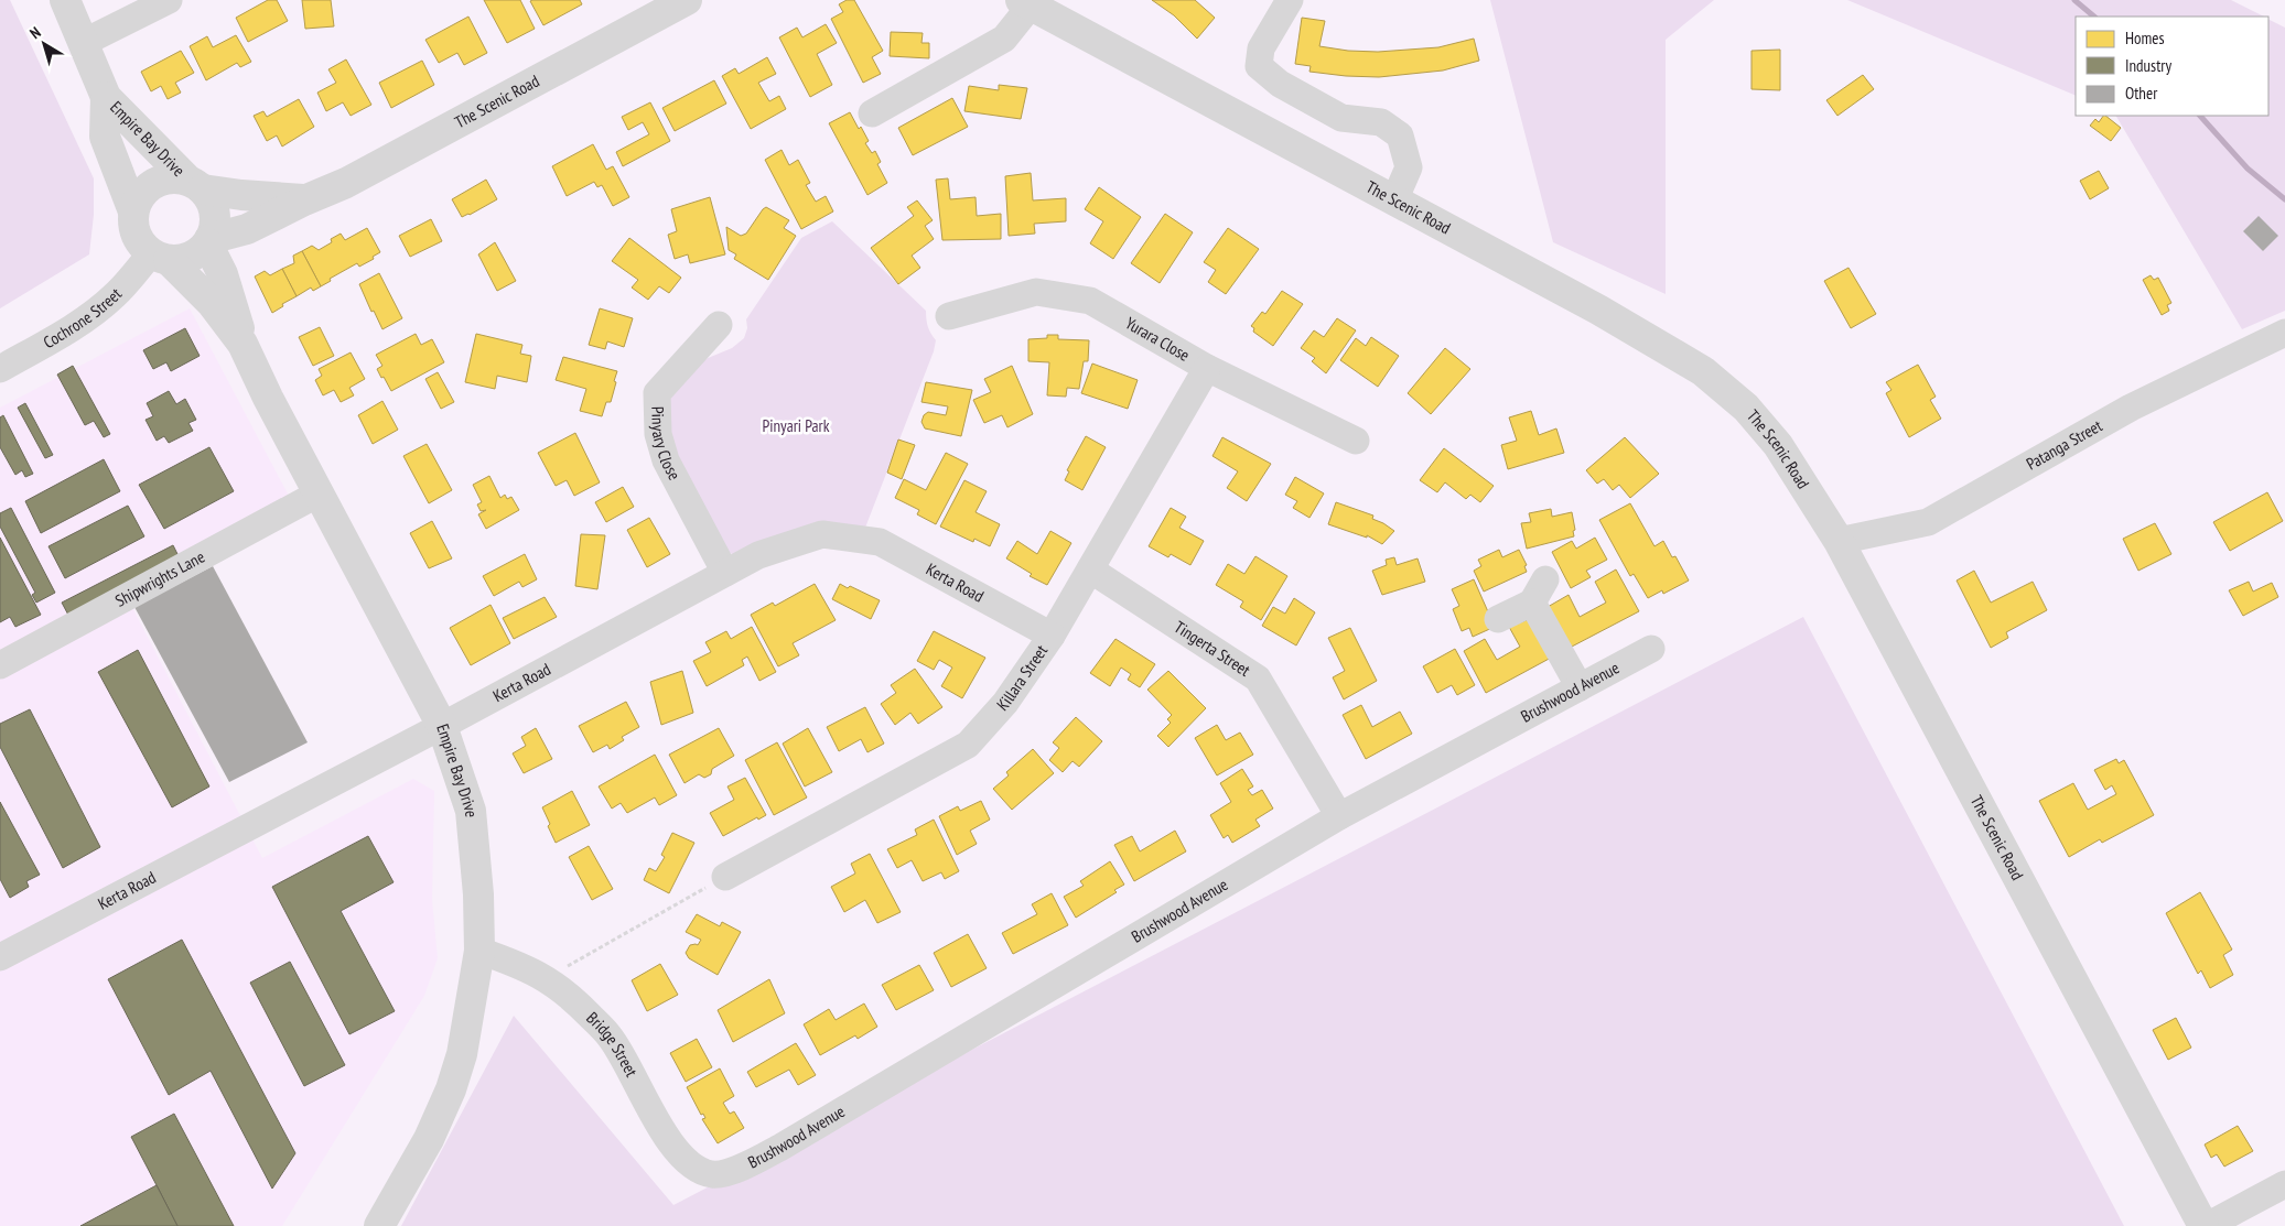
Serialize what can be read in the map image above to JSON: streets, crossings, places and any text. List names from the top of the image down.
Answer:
{
  "streets": {
    "main road": ["The Scenic Road", "Empire Bay Drive"],
    "street": [
      "Cochrone Street",
      "Yurara Close",
      "Pinyary Close",
      "Patanga Street",
      "Shipwrights Lane",
      "Kerta Road",
      "Tingerta Street",
      "Killara Street",
      "Brushwood Avenue",
      "Bridge Street"
    ]
  },
  "crossings": [
    ["The Scenic Road", "Empire Bay Drive"],
    ["The Scenic Road", "Cochrone Street"],
    ["The Scenic Road", "Patanga Street"],
    ["Empire Bay Drive", "Cochrone Street"],
    ["Empire Bay Drive", "Shipwrights Lane"],
    ["Empire Bay Drive", "Kerta Road"],
    ["Empire Bay Drive", "Bridge Street"],
    ["Yurara Close", "Killara Street"],
    ["Pinyary Close", "Kerta Road"],
    ["Kerta Road", "Killara Street"],
    ["Tingerta Street", "Killara Street"],
    ["Tingerta Street", "Brushwood Avenue"],
    ["Brushwood Avenue", "Bridge Street"]
  ],
  "parks": ["Pinyari Park"],
  "legend": ["Homes", "Industry", "Other"],
  "north": "top left"
}
